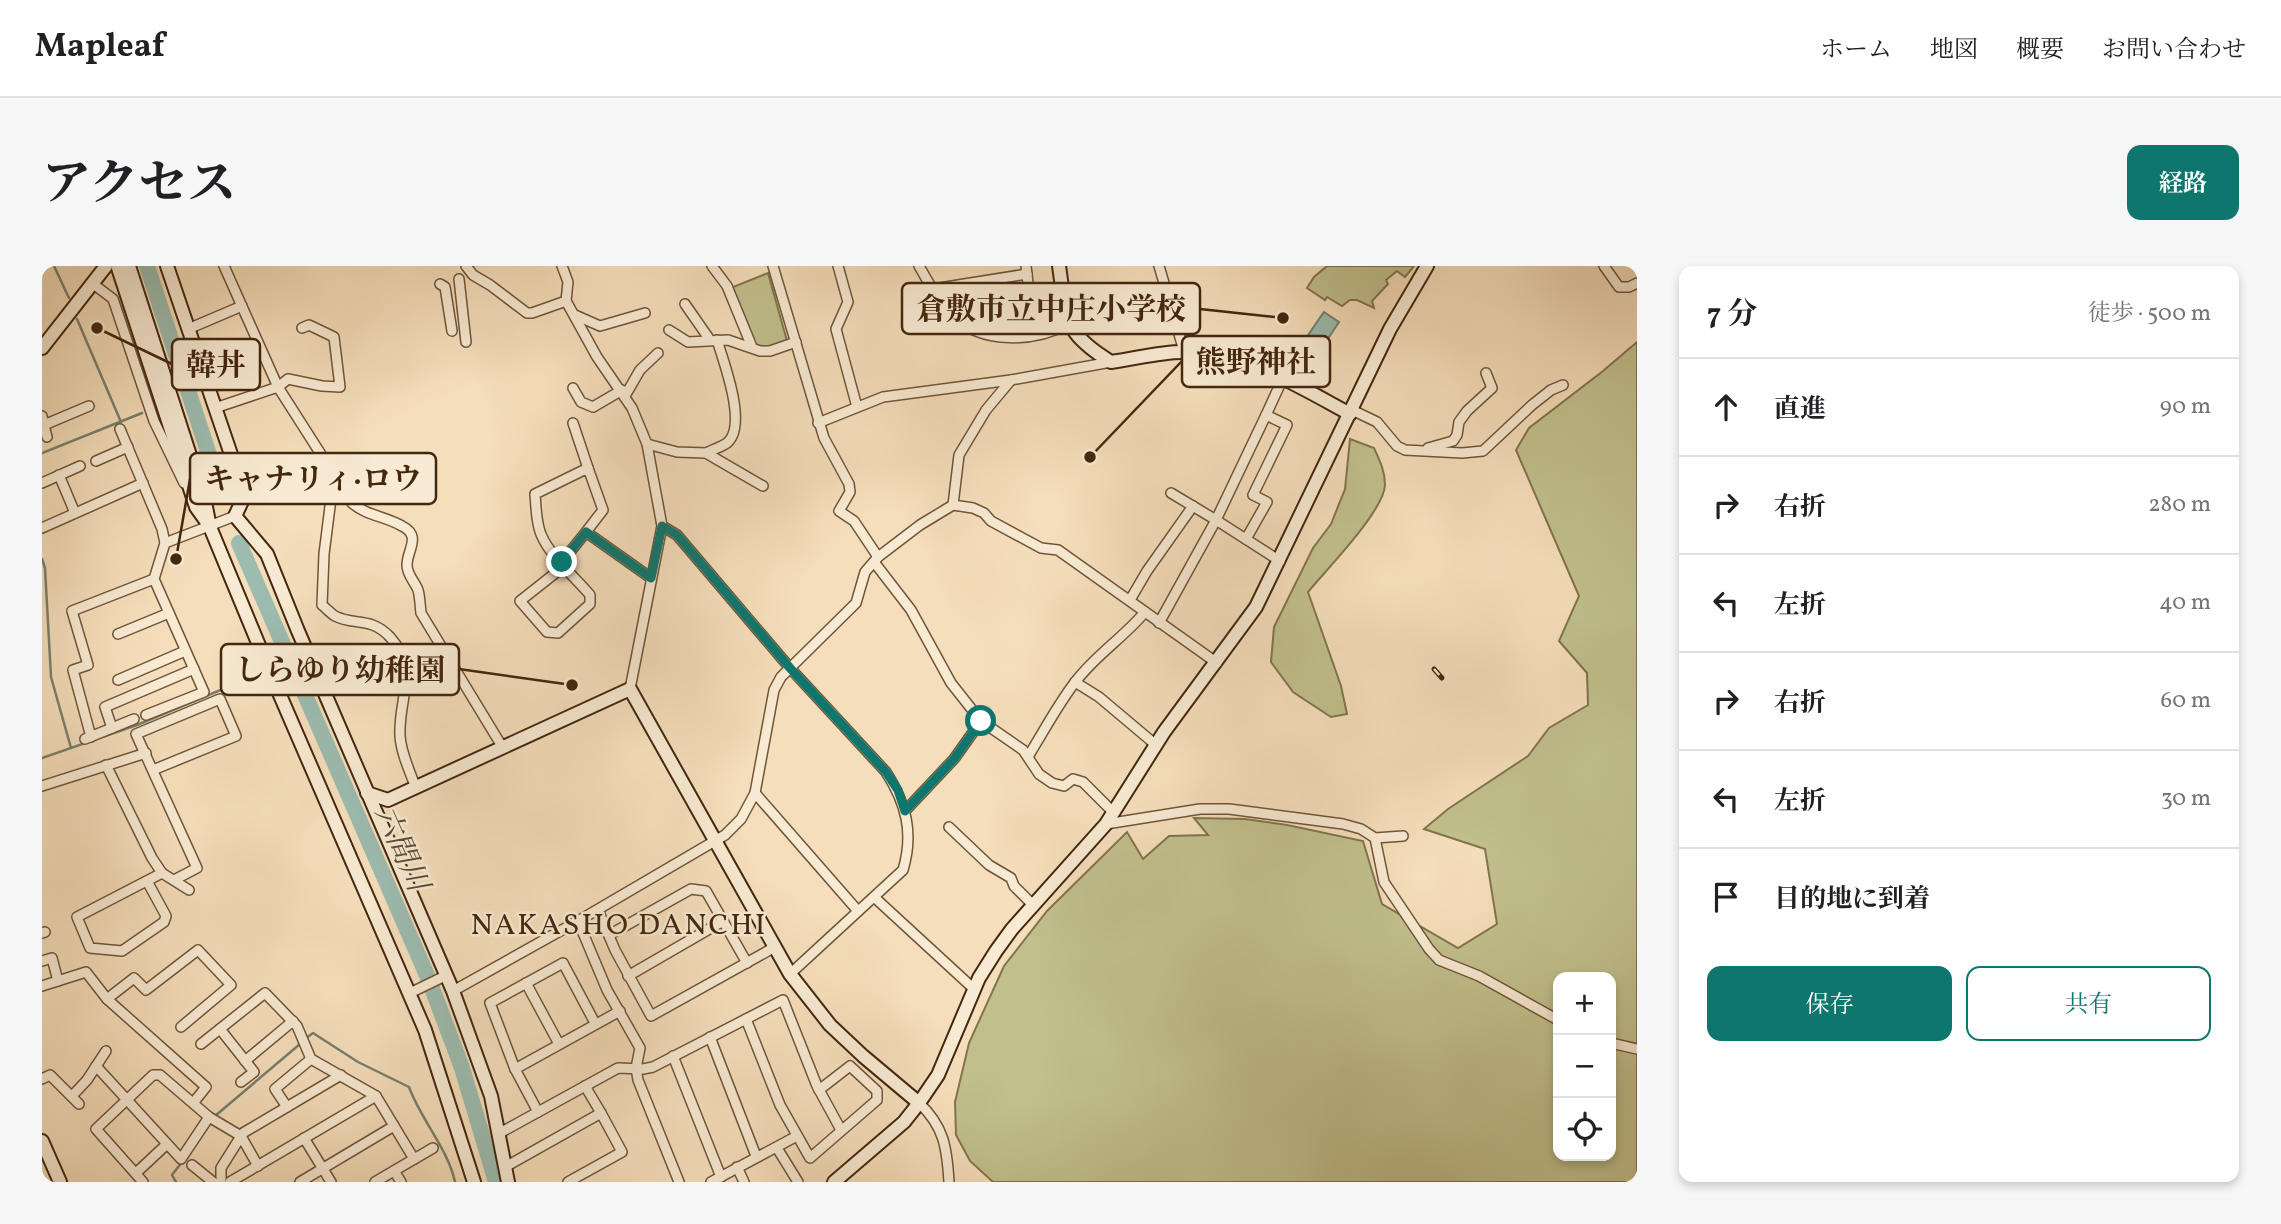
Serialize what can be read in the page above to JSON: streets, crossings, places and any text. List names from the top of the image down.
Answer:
{
  "districts": ["NAKASHO DANCHI"],
  "water": ["六間川"],
  "places": [
    "倉敷市立中庄小学校",
    "韓丼",
    "熊野神社",
    "キャナリィ·ロウ",
    "しらゆり幼稚園"
  ],
  "page": {
    "header": "Mapleaf",
    "nav": [
      "ホーム",
      "地図",
      "概要",
      "お問い合わせ"
    ],
    "title": "アクセス",
    "buttons": [
      "経路",
      ["保存", "共有"]
    ],
    "heading": ["7 分", "徒歩 · 500 m"],
    "list": [
      ["直進", "90 m"],
      ["右折", "280 m"],
      ["左折", "40 m"],
      ["右折", "60 m"],
      ["左折", "30 m"],
      "目的地に到着"
    ],
    "map_buttons": ["+", "−"]
  }
}
